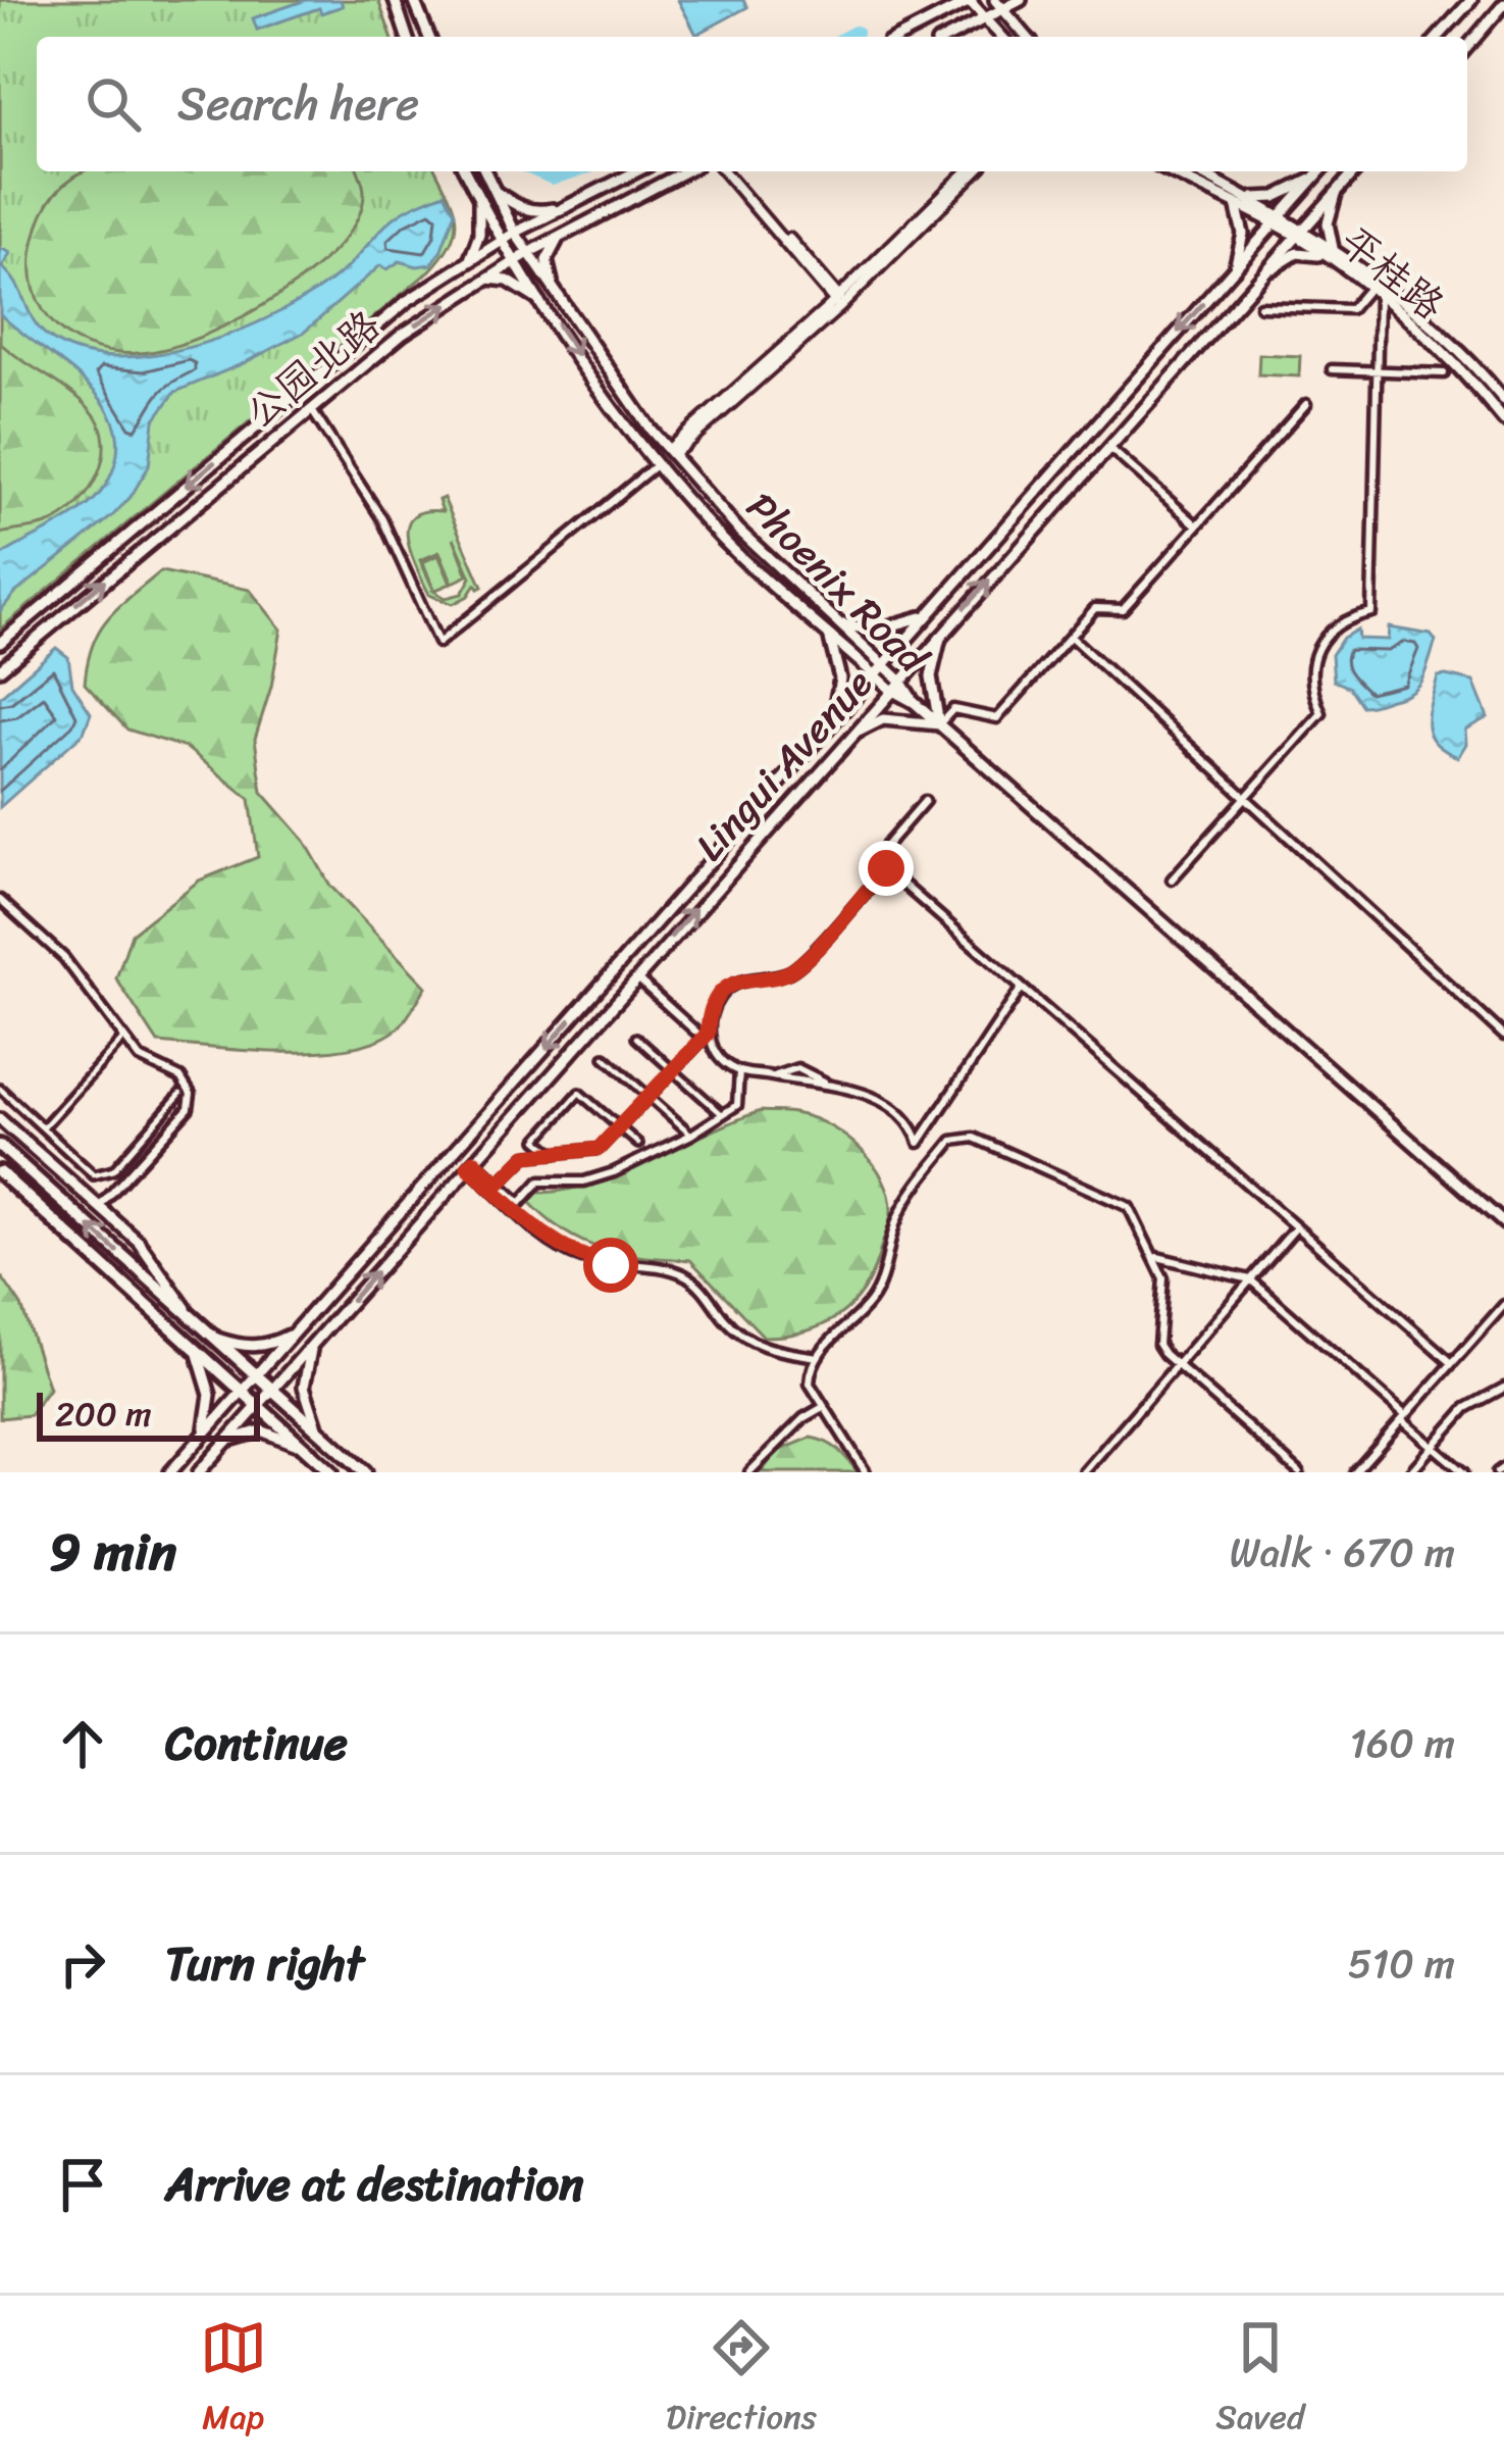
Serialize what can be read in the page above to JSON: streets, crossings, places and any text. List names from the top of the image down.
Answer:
{
  "streets": {
    "main road": [
      "平桂路",
      "公园北路",
      "Phoenix Road",
      "Lingui Avenue"
    ]
  },
  "crossings": [
    ["平桂路", "Lingui Avenue"],
    ["公园北路", "Phoenix Road"],
    ["Phoenix Road", "Lingui Avenue"]
  ],
  "scale_bar": "200 m",
  "page": {
    "search": "Search here",
    "scale": "200 m",
    "heading": ["9 min", "Walk · 670 m"],
    "list": [
      ["Continue", "160 m"],
      ["Turn right", "510 m"],
      "Arrive at destination"
    ],
    "nav": ["Map", "Directions", "Saved"]
  }
}
